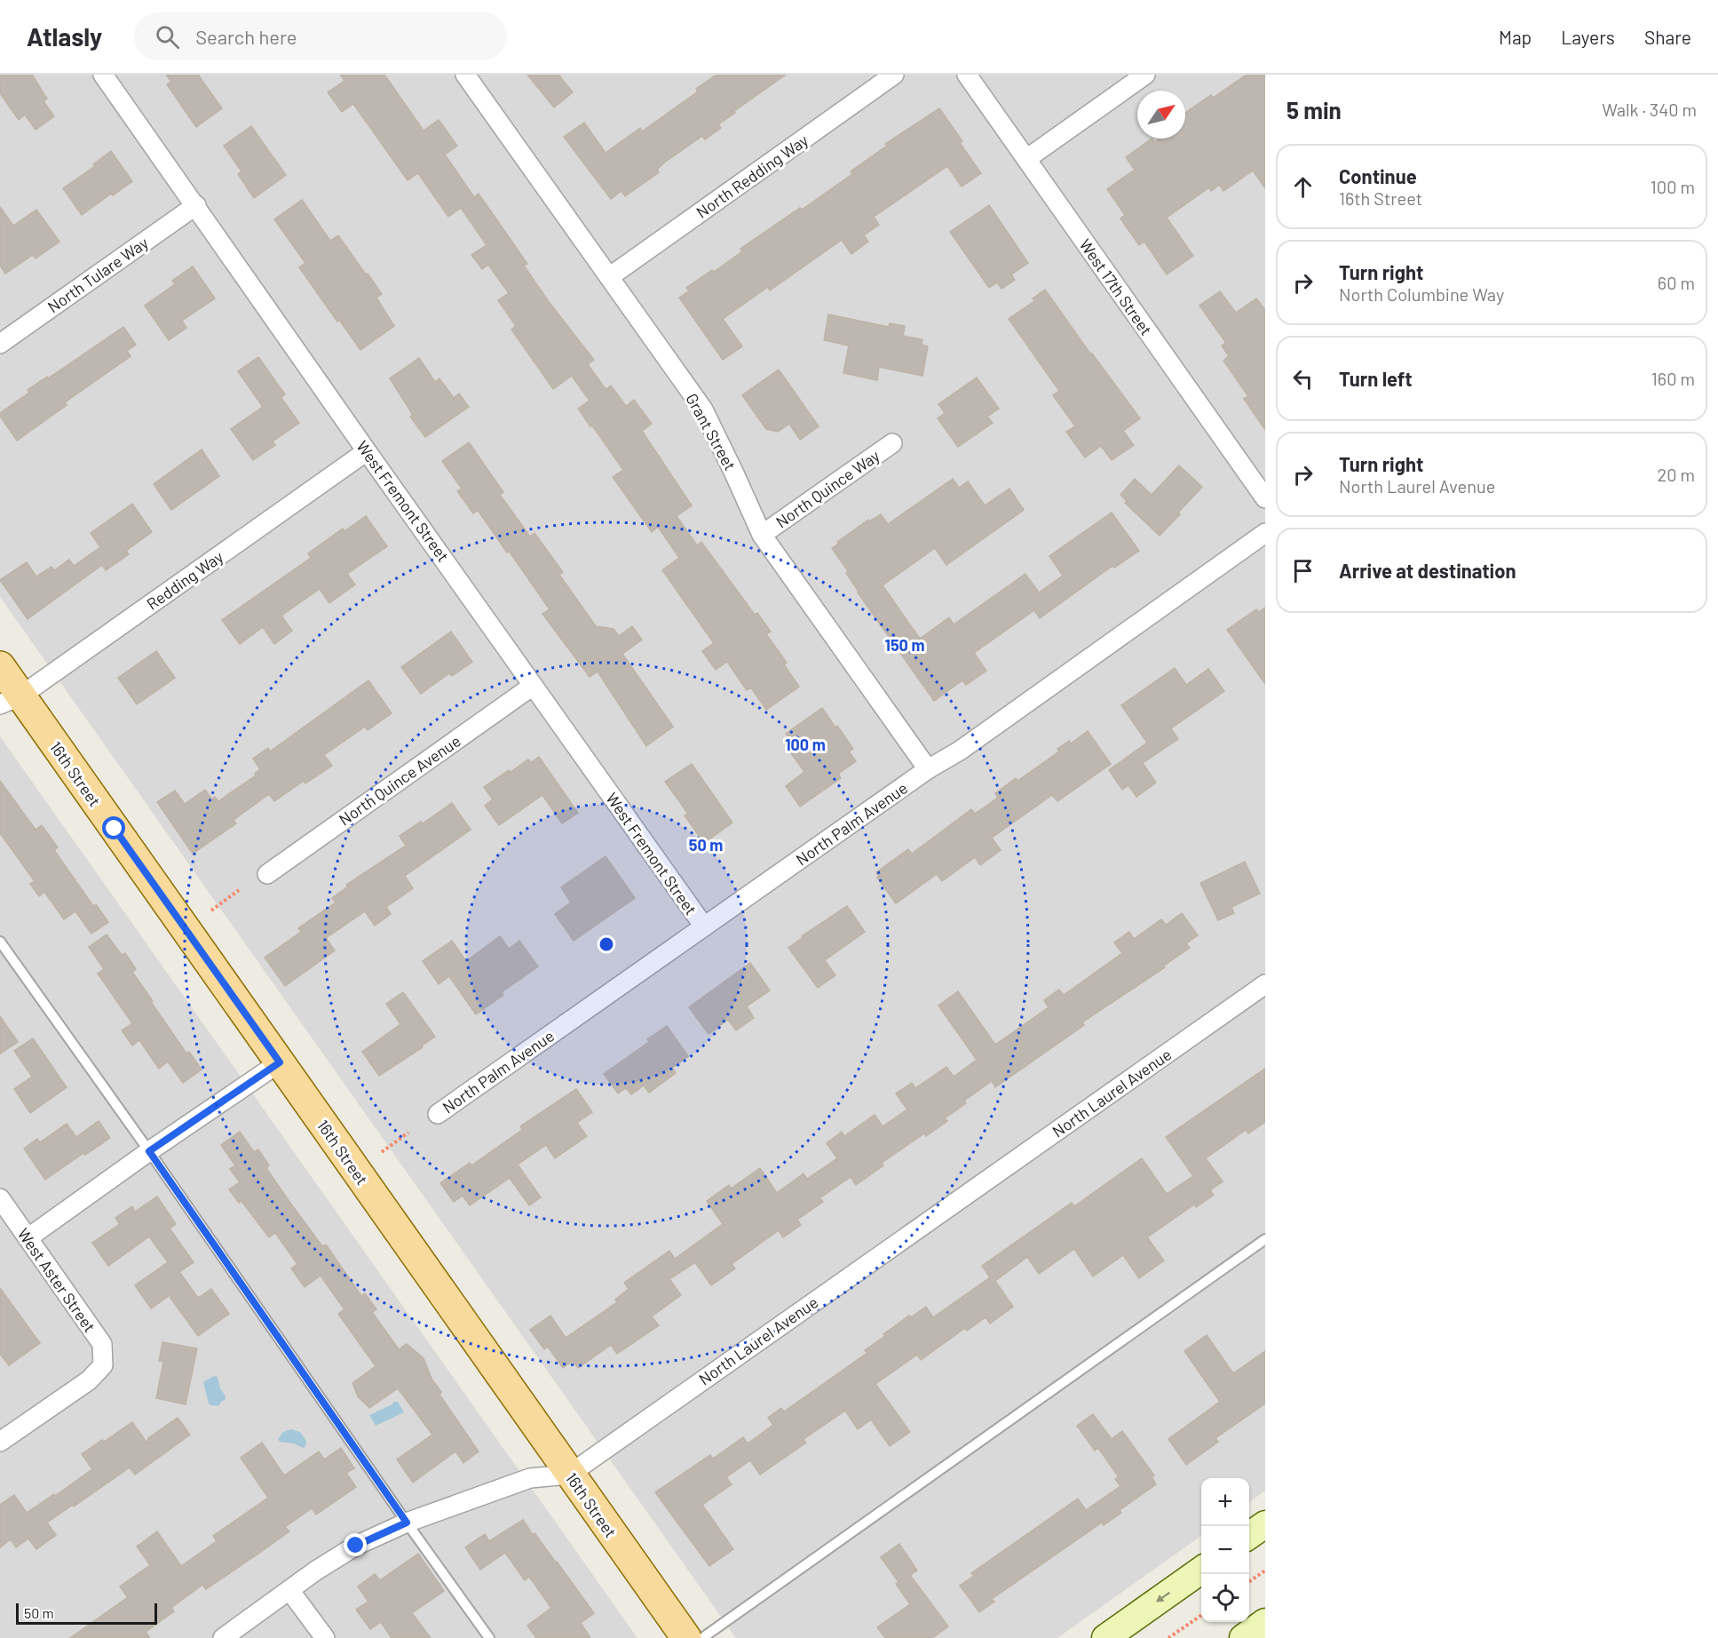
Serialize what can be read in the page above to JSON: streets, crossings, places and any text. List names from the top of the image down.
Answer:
{
  "streets": {
    "main road": ["16th Street"],
    "street": [
      "North Redding Way",
      "North Tulare Way",
      "West 17th Street",
      "Grant Street",
      "North Quince Way",
      "West Fremont Street",
      "Redding Way",
      "North Quince Avenue",
      "North Palm Avenue",
      "North Laurel Avenue",
      "West Aster Street"
    ]
  },
  "crossings": [
    ["North Redding Way", "Grant Street"],
    ["North Tulare Way", "West Fremont Street"],
    ["Grant Street", "North Quince Way"],
    ["Grant Street", "North Palm Avenue"],
    ["West Fremont Street", "Redding Way"],
    ["West Fremont Street", "North Quince Avenue"],
    ["West Fremont Street", "North Palm Avenue"],
    ["Redding Way", "16th Street"],
    ["16th Street", "North Laurel Avenue"]
  ],
  "scale_bar": "50 m",
  "north": "top right",
  "page": {
    "header": "Atlasly",
    "search": "Search here",
    "nav": ["Map", "Layers", "Share"],
    "heading": ["5 min", "Walk · 340 m"],
    "list": [
      ["Continue", "16th Street", "100 m"],
      ["Turn right", "North Columbine Way", "60 m"],
      ["Turn left", "160 m"],
      ["Turn right", "North Laurel Avenue", "20 m"],
      "Arrive at destination"
    ],
    "map_buttons": ["+", "−"],
    "scale": "50 m"
  },
  "rings": ["150 m", "100 m", "50 m"]
}
